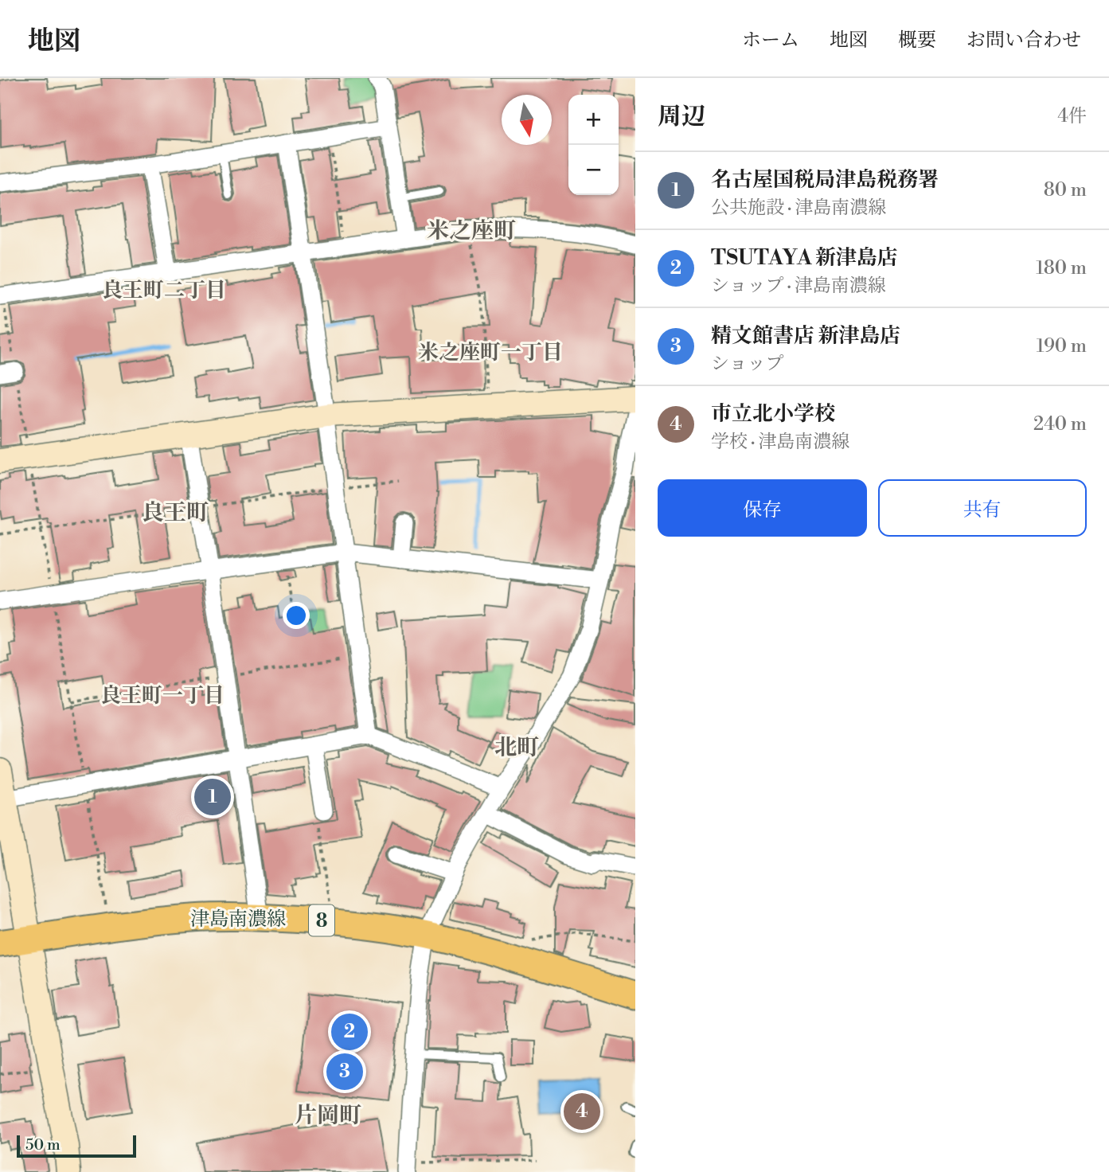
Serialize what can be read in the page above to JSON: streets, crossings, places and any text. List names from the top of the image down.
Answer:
{
  "streets": {
    "main road": ["津島南濃線", "8"]
  },
  "districts": [
    "米之座町",
    "良王町二丁目",
    "米之座町一丁目",
    "良王町",
    "良王町一丁目",
    "北町",
    "片岡町"
  ],
  "scale_bar": "50 m",
  "north": "bottom",
  "page": {
    "header": "地図",
    "nav": [
      "ホーム",
      "地図",
      "概要",
      "お問い合わせ"
    ],
    "heading": ["周辺", "4件"],
    "map_buttons": ["+", "−"],
    "list": [
      {
        "mark": "1",
        "name": "名古屋国税局津島税務署",
        "note": "公共施設 · 津島南濃線",
        "value": "80 m"
      },
      {
        "mark": "2",
        "name": "TSUTAYA 新津島店",
        "note": "ショップ · 津島南濃線",
        "value": "180 m"
      },
      {
        "mark": "3",
        "name": "精文館書店 新津島店",
        "note": "ショップ",
        "value": "190 m"
      },
      {
        "mark": "4",
        "name": "市立北小学校",
        "note": "学校 · 津島南濃線",
        "value": "240 m"
      }
    ],
    "buttons": ["保存", "共有"],
    "pins": [
      "1",
      "2",
      "3",
      "4"
    ],
    "scale": "50 m"
  }
}
